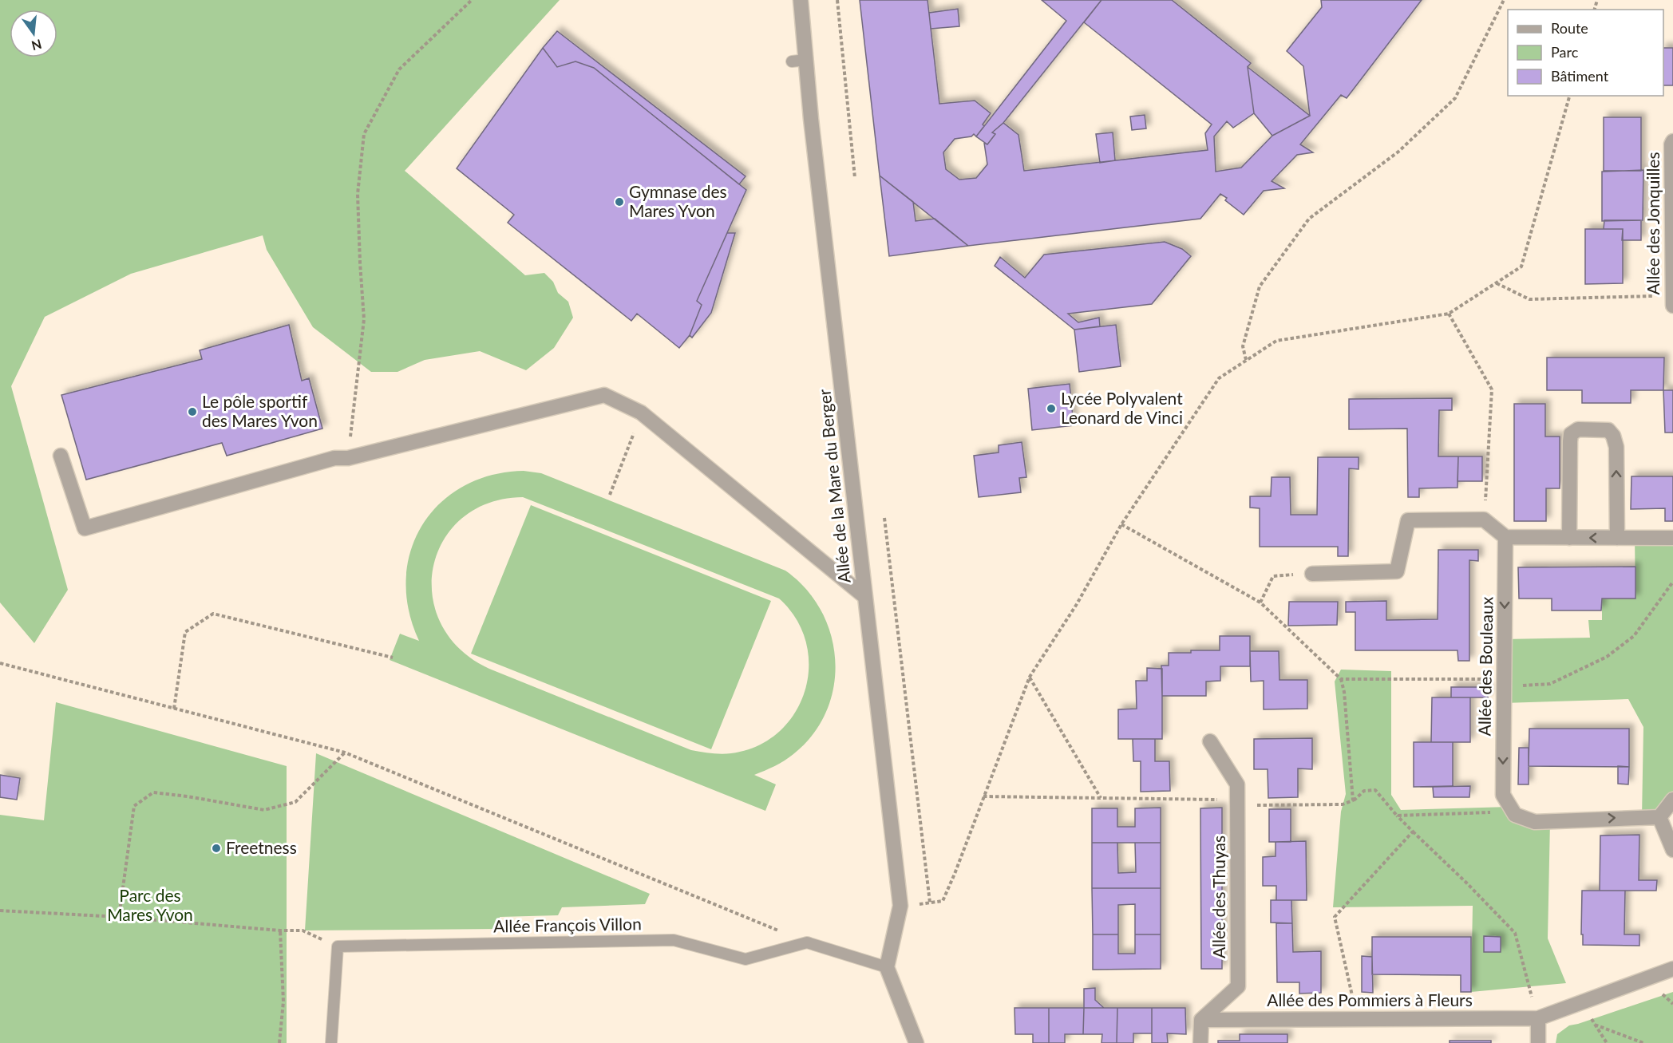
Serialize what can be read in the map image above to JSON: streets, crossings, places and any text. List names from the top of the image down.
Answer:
{
  "streets": {
    "street": [
      "Allée des Jonquilles",
      "Allée de la Mare du Berger",
      "Allée des Bouleaux",
      "Allée des Thuyas",
      "Allée des Pommiers à Fleurs"
    ],
    "lane": ["Allée François Villon"]
  },
  "crossings": [
    ["Allée des Thuyas", "Allée des Pommiers à Fleurs"]
  ],
  "one_way": ["Allée des Bouleaux"],
  "parks": ["Parc des Mares Yvon"],
  "places": [
    "Gymnase des Mares Yvon",
    "Lycée Polyvalent Leonard de Vinci",
    "Le pôle sportif des Mares Yvon",
    "Freetness"
  ],
  "legend": ["Route", "Parc", "Bâtiment"],
  "north": "bottom"
}
